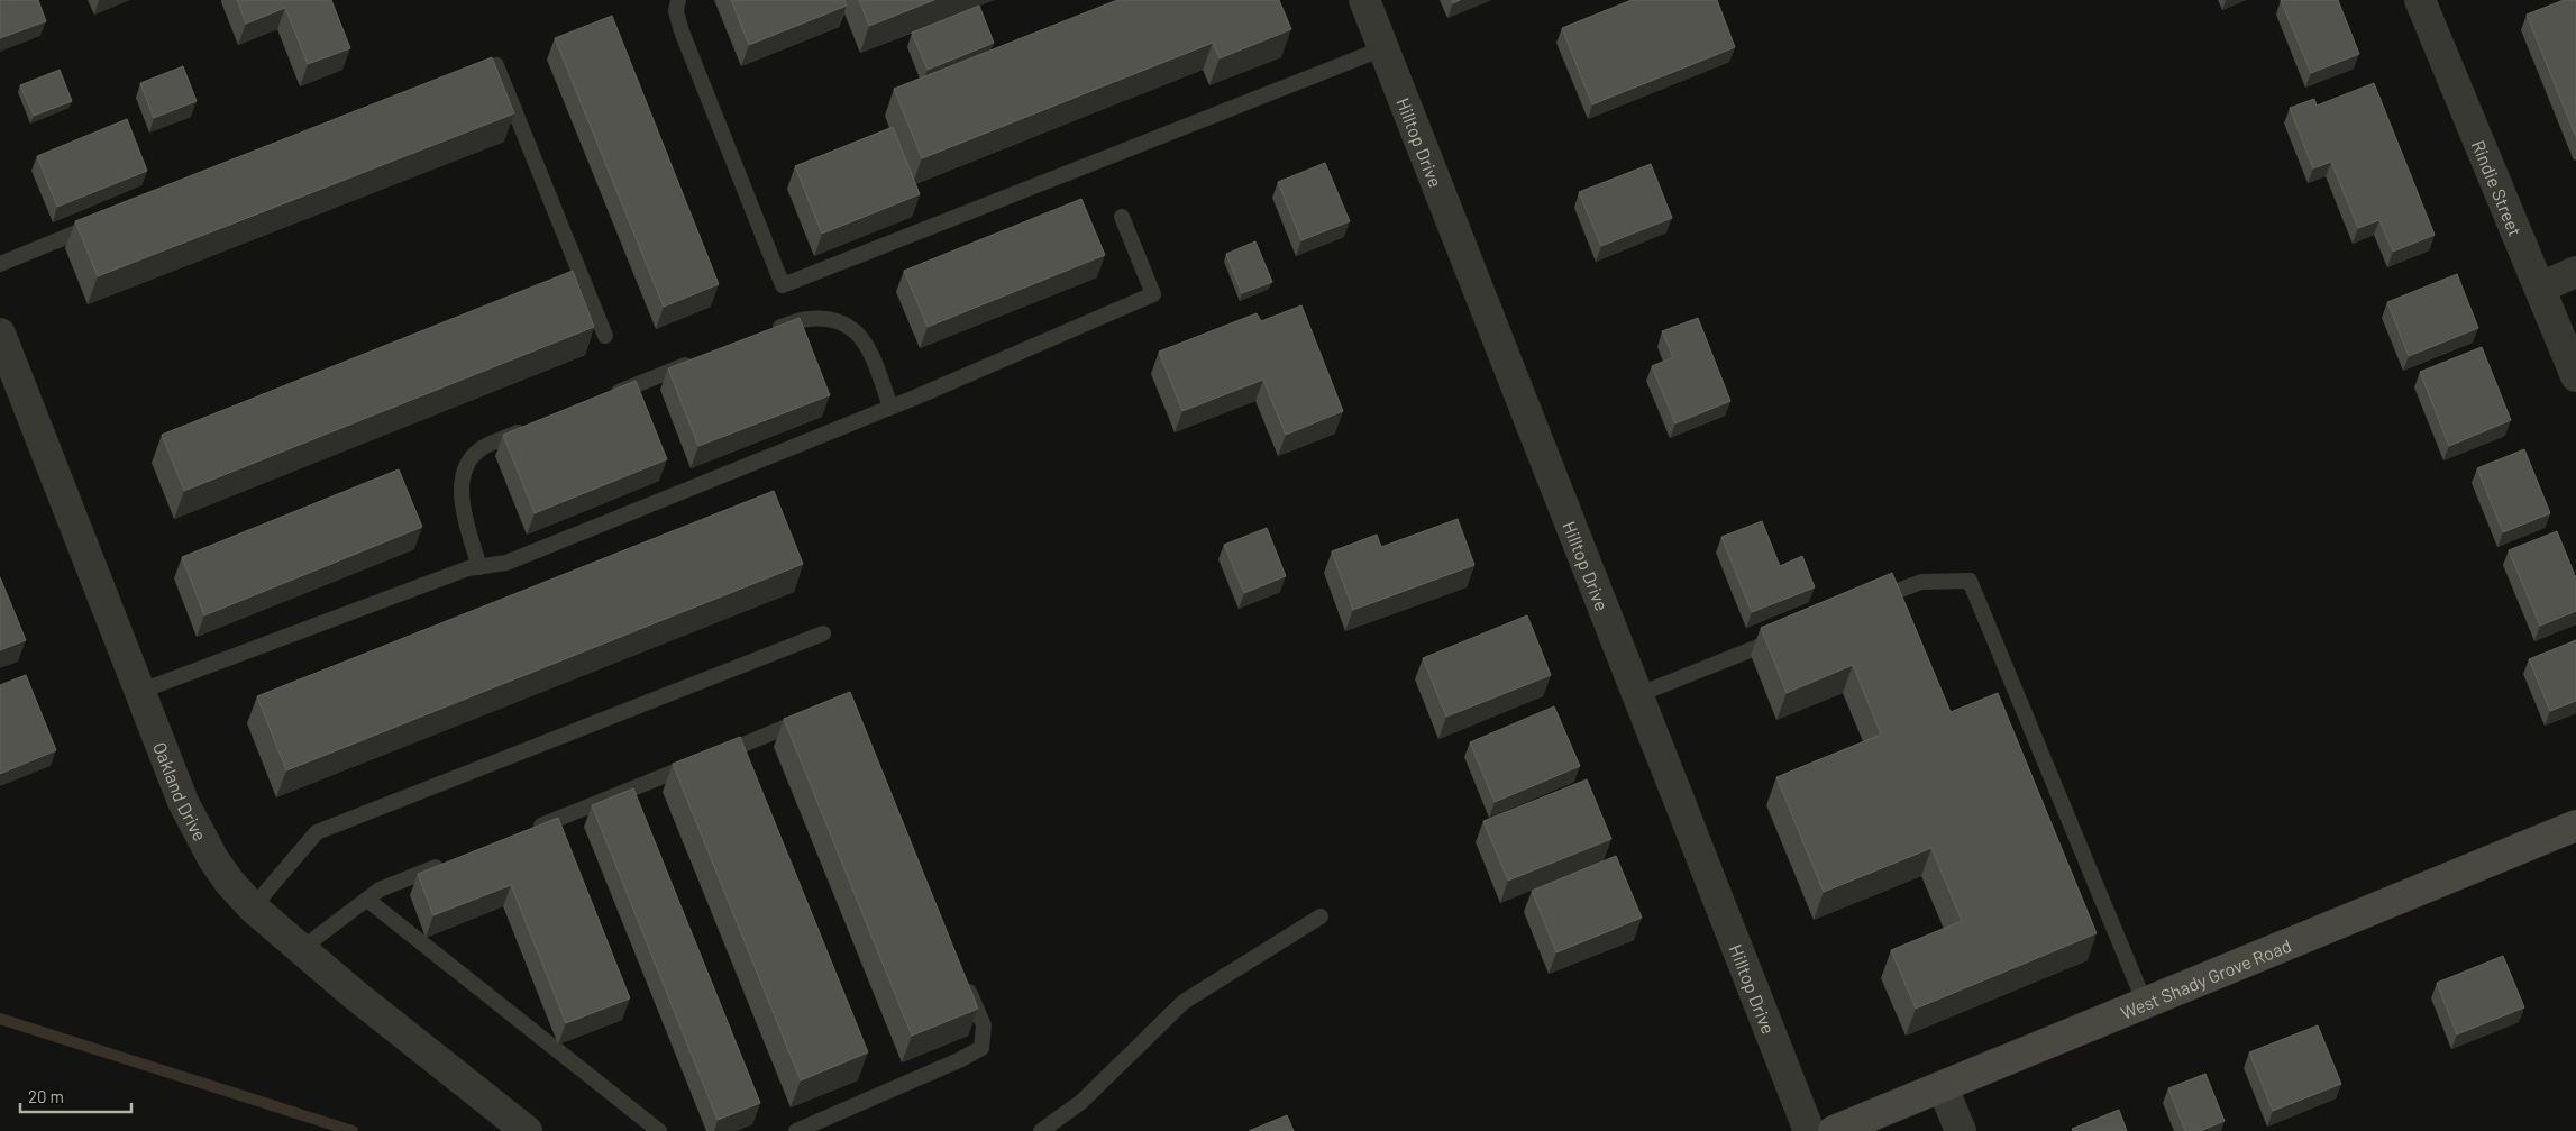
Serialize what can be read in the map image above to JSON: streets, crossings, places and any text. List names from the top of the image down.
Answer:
{
  "streets": {
    "main road": ["West Shady Grove Road"],
    "street": ["Hilltop Drive", "Rindie Street", "Oakland Drive"]
  },
  "scale_bar": "20 m"
}
